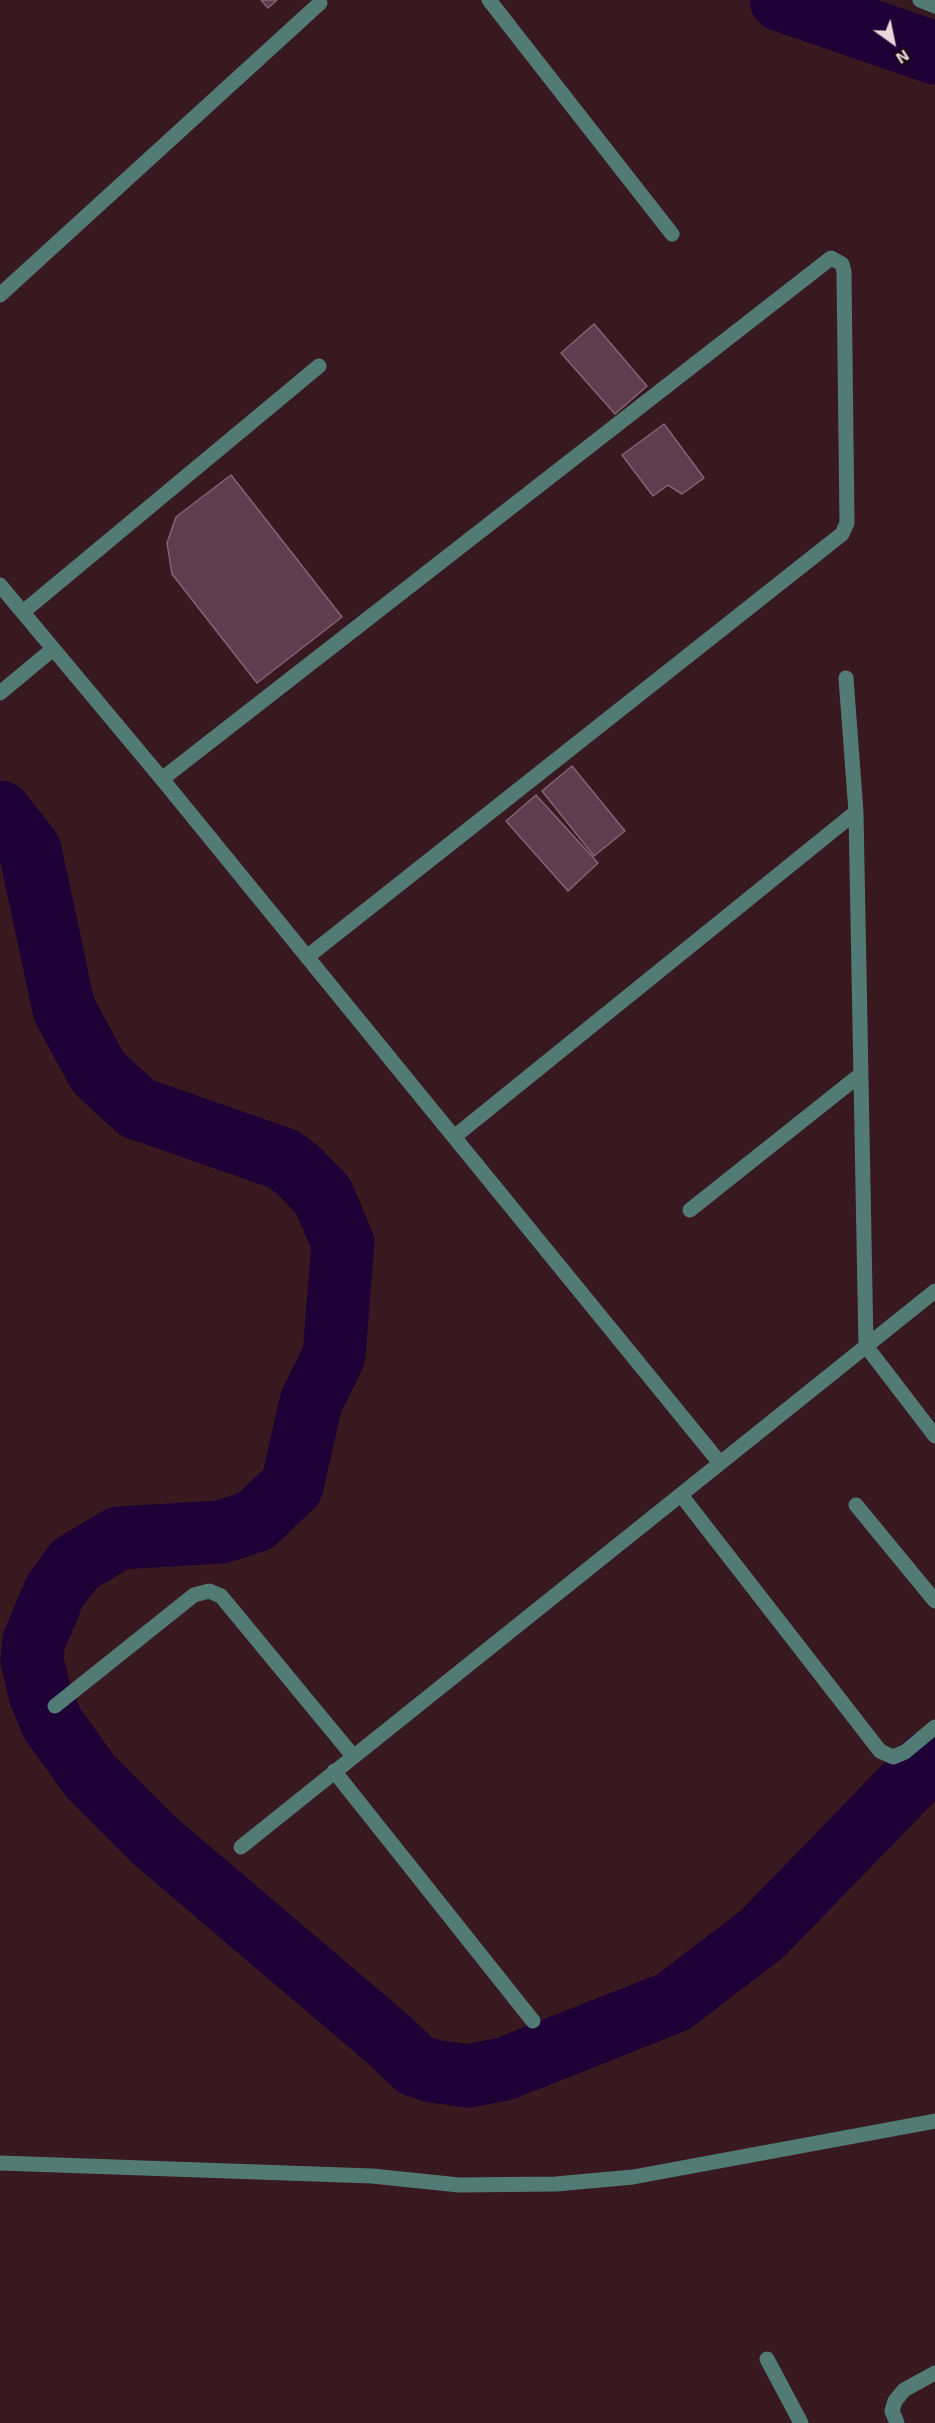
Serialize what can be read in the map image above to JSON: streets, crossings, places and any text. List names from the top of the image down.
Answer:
{
  "north": "bottom right"
}
